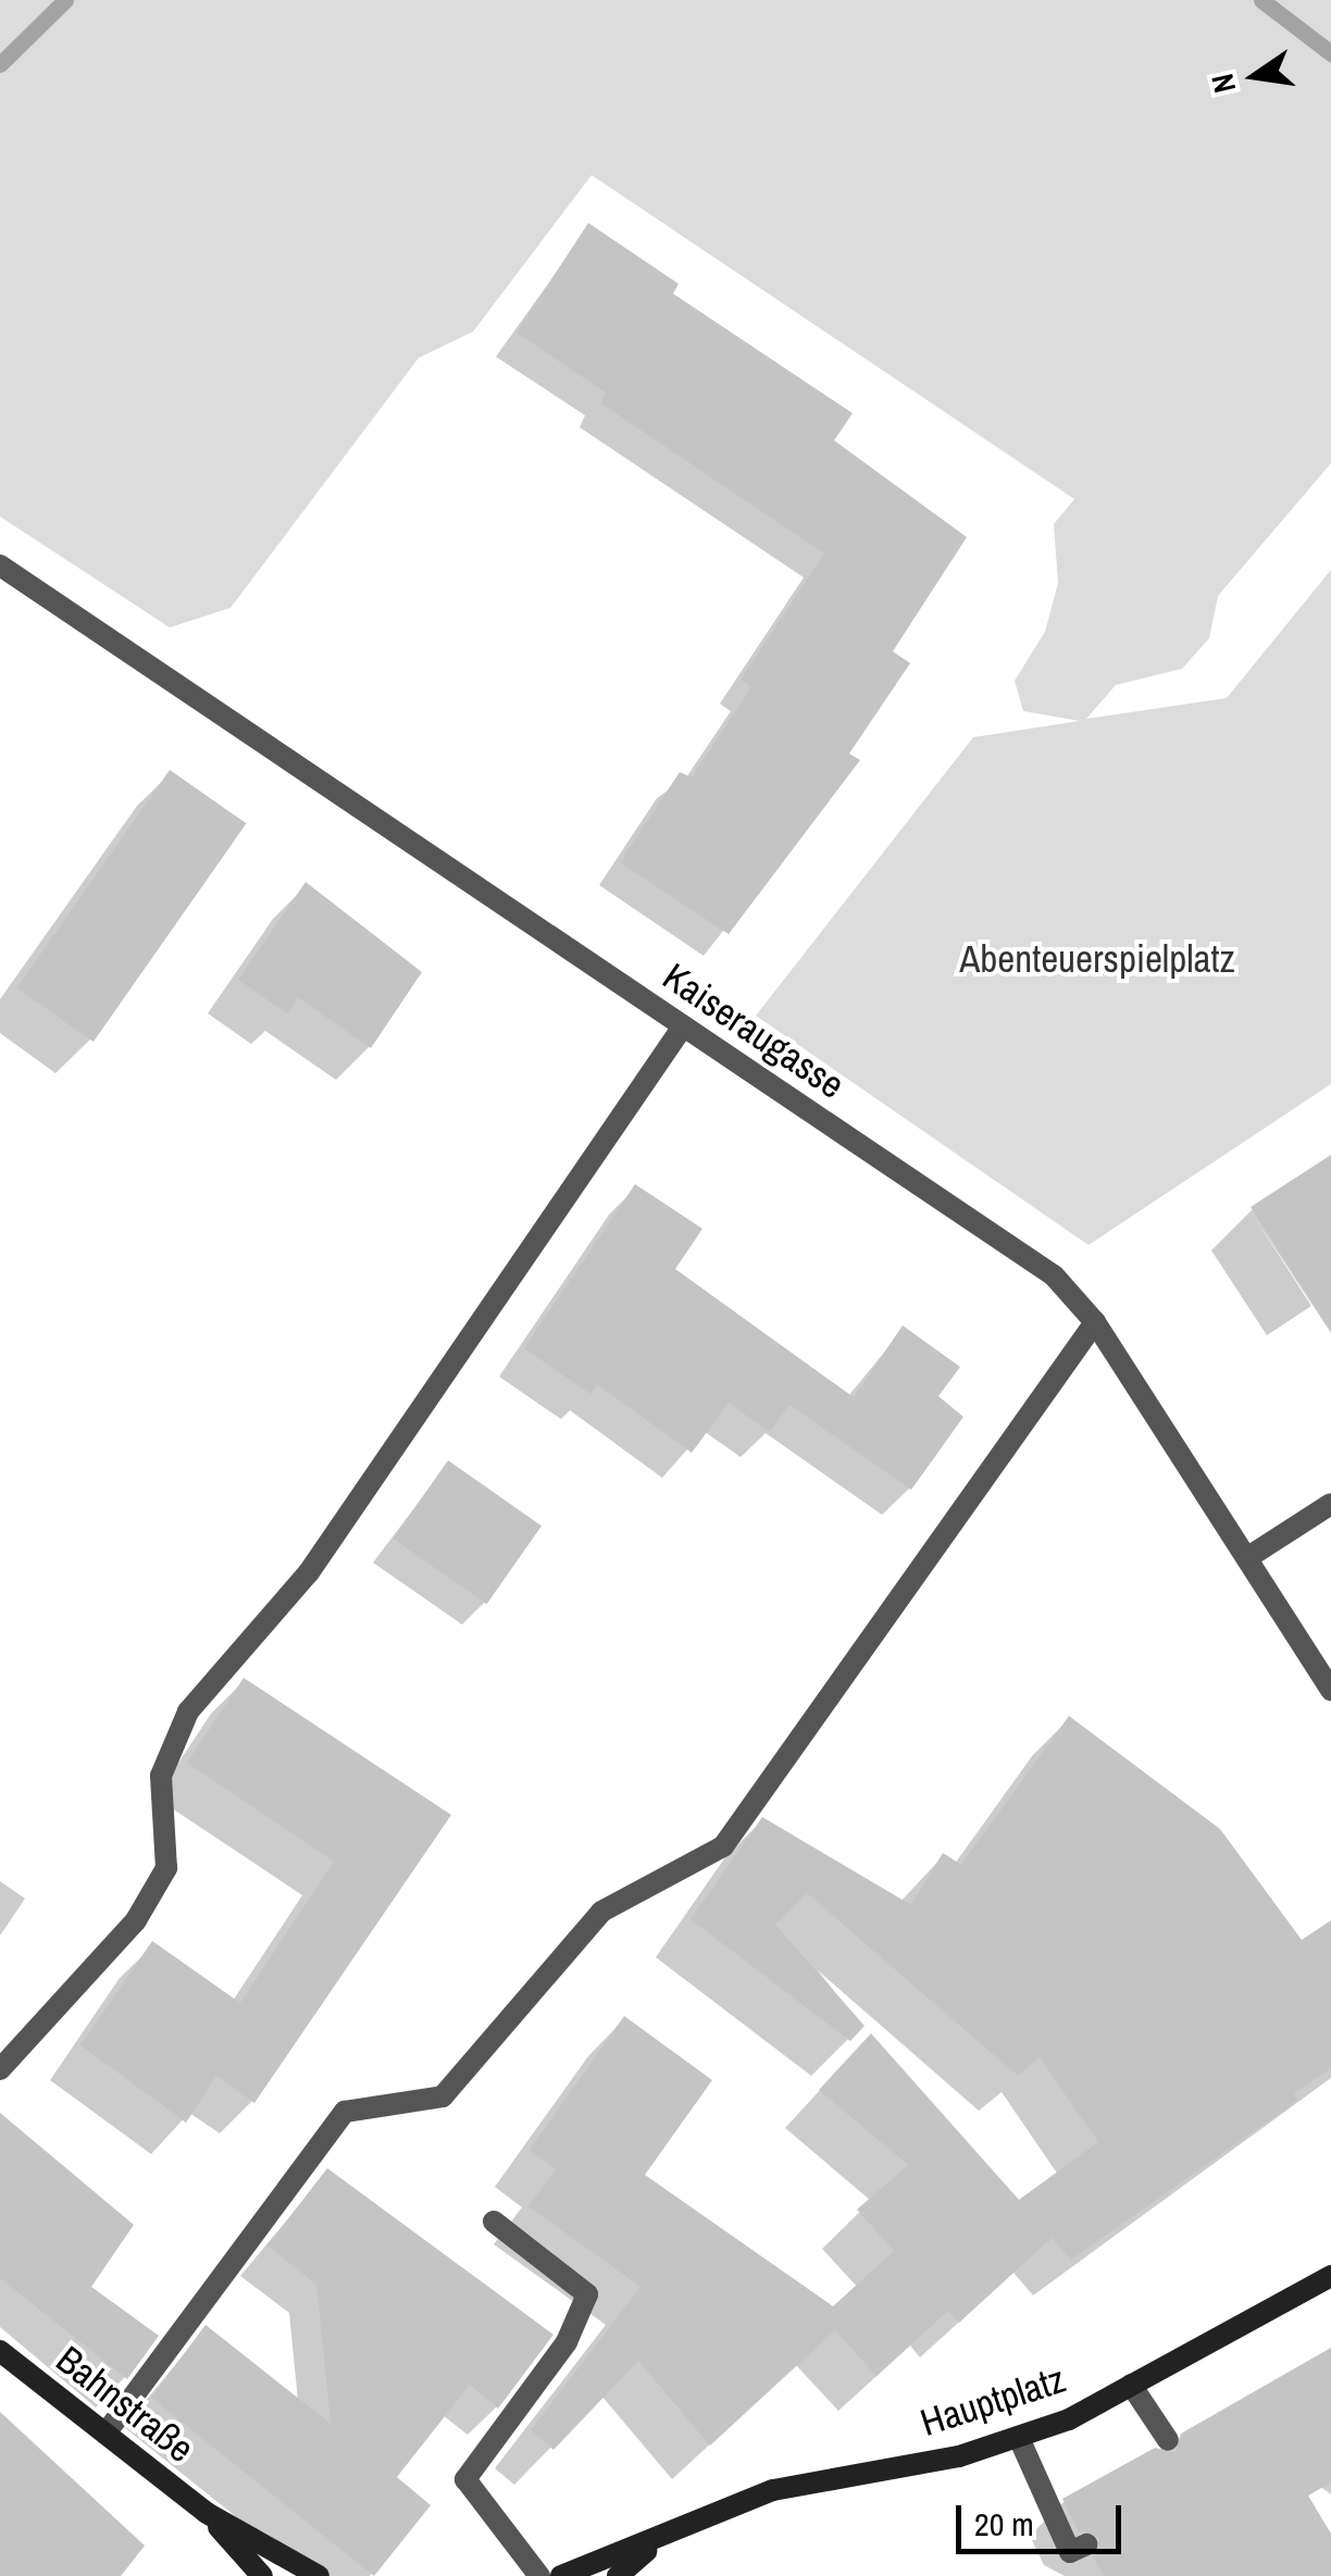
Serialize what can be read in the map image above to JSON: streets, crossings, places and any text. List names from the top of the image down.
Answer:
{
  "streets": {
    "main road": ["Hauptplatz", "Bahnstraße"],
    "street": ["Kaiseraugasse"]
  },
  "parks": ["Abenteuerspielplatz"],
  "scale_bar": "20 m",
  "north": "left"
}
